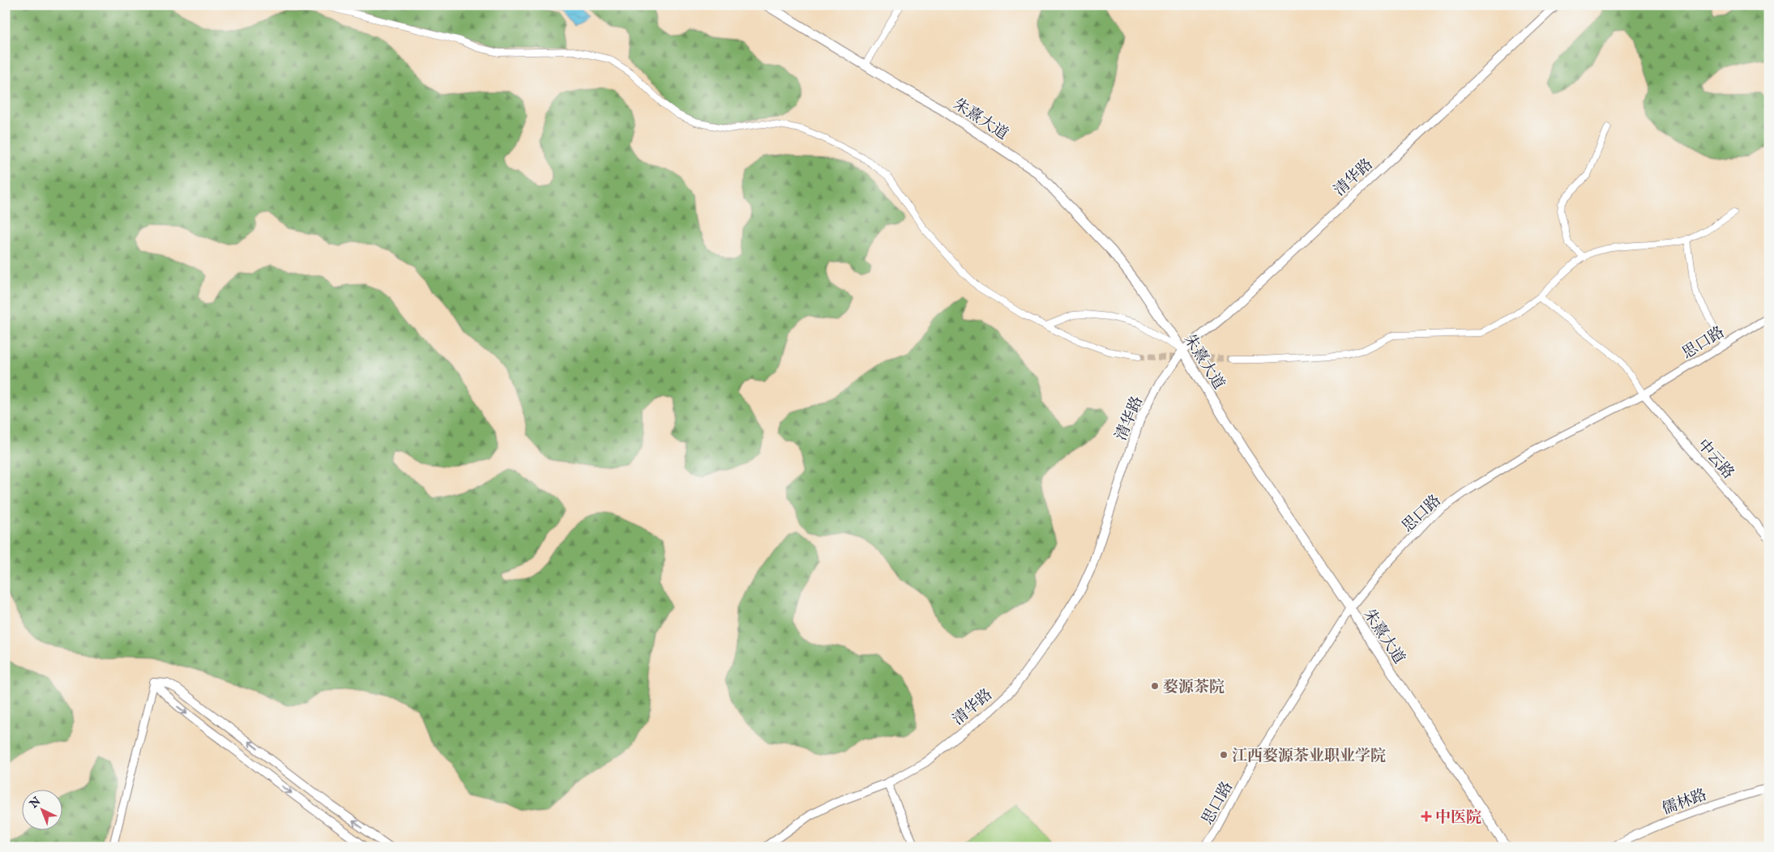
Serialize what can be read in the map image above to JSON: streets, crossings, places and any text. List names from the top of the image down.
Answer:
{
  "streets": {
    "main road": ["朱熹大道", "清华路", "儒林路"],
    "street": ["思口路", "中云路"]
  },
  "crossings": [
    ["朱熹大道", "清华路"],
    ["朱熹大道", "思口路"],
    ["思口路", "中云路"]
  ],
  "places": {
    "other": ["婺源茶院", "江西婺源茶业职业学院"],
    "health": ["中医院"]
  },
  "north": "top left"
}
